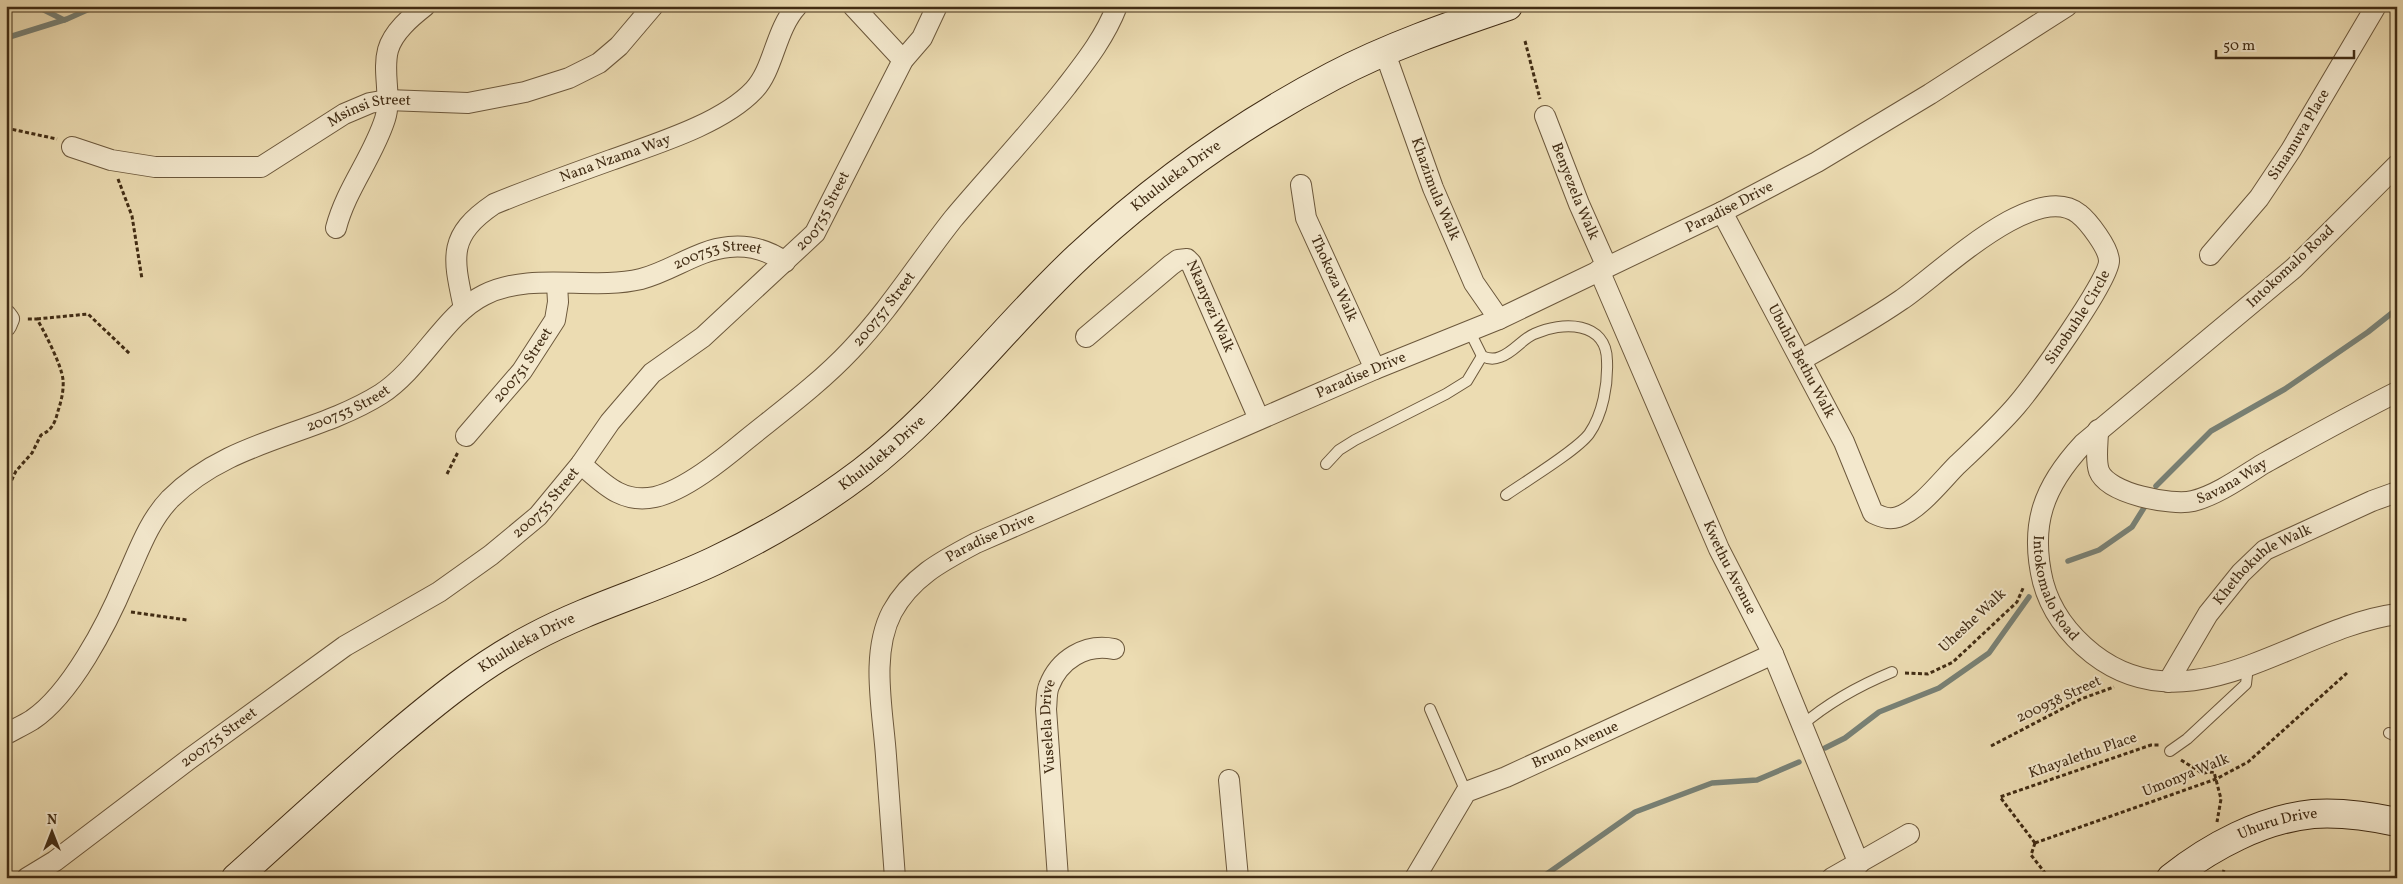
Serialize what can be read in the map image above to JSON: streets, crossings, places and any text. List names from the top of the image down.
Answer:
{
  "streets": {
    "street": [
      "Msinsi Street",
      "Sinamuva Place",
      "Nana Nzama Way",
      "Khululeka Drive",
      "Khazimula Walk",
      "Benyezela Walk",
      "Paradise Drive",
      "200755 Street",
      "200753 Street",
      "Intokomalo Road",
      "Thokoza Walk",
      "200757 Street",
      "Nkanyezi Walk",
      "Sinobuhle Circle",
      "Ubuhle Bethu Walk",
      "200751 Street",
      "Savana Way",
      "Kwethu Avenue",
      "Khethokuhle Walk",
      "Vuselela Drive",
      "Bruno Avenue",
      "Uhuru Drive"
    ],
    "path": [
      "Uheshe Walk",
      "200938 Street",
      "Khayalethu Place",
      "Umonya Walk"
    ]
  },
  "crossings": [
    ["Nana Nzama Way", "200753 Street"],
    ["Khululeka Drive", "Khazimula Walk"],
    ["Khazimula Walk", "Paradise Drive"],
    ["Benyezela Walk", "Paradise Drive"],
    ["Benyezela Walk", "Kwethu Avenue"],
    ["Paradise Drive", "Thokoza Walk"],
    ["Paradise Drive", "Nkanyezi Walk"],
    ["Paradise Drive", "Ubuhle Bethu Walk"],
    ["Paradise Drive", "Kwethu Avenue"],
    ["200755 Street", "200753 Street"],
    ["200755 Street", "200757 Street"],
    ["200753 Street", "200751 Street"],
    ["Intokomalo Road", "Savana Way"],
    ["Intokomalo Road", "Khethokuhle Walk"],
    ["Intokomalo Road", "Uheshe Walk"],
    ["Intokomalo Road", "200938 Street"],
    ["Sinobuhle Circle", "Ubuhle Bethu Walk"],
    ["Kwethu Avenue", "Bruno Avenue"],
    ["Khayalethu Place", "Umonya Walk"]
  ],
  "scale_bar": "50 m",
  "north": "top"
}
